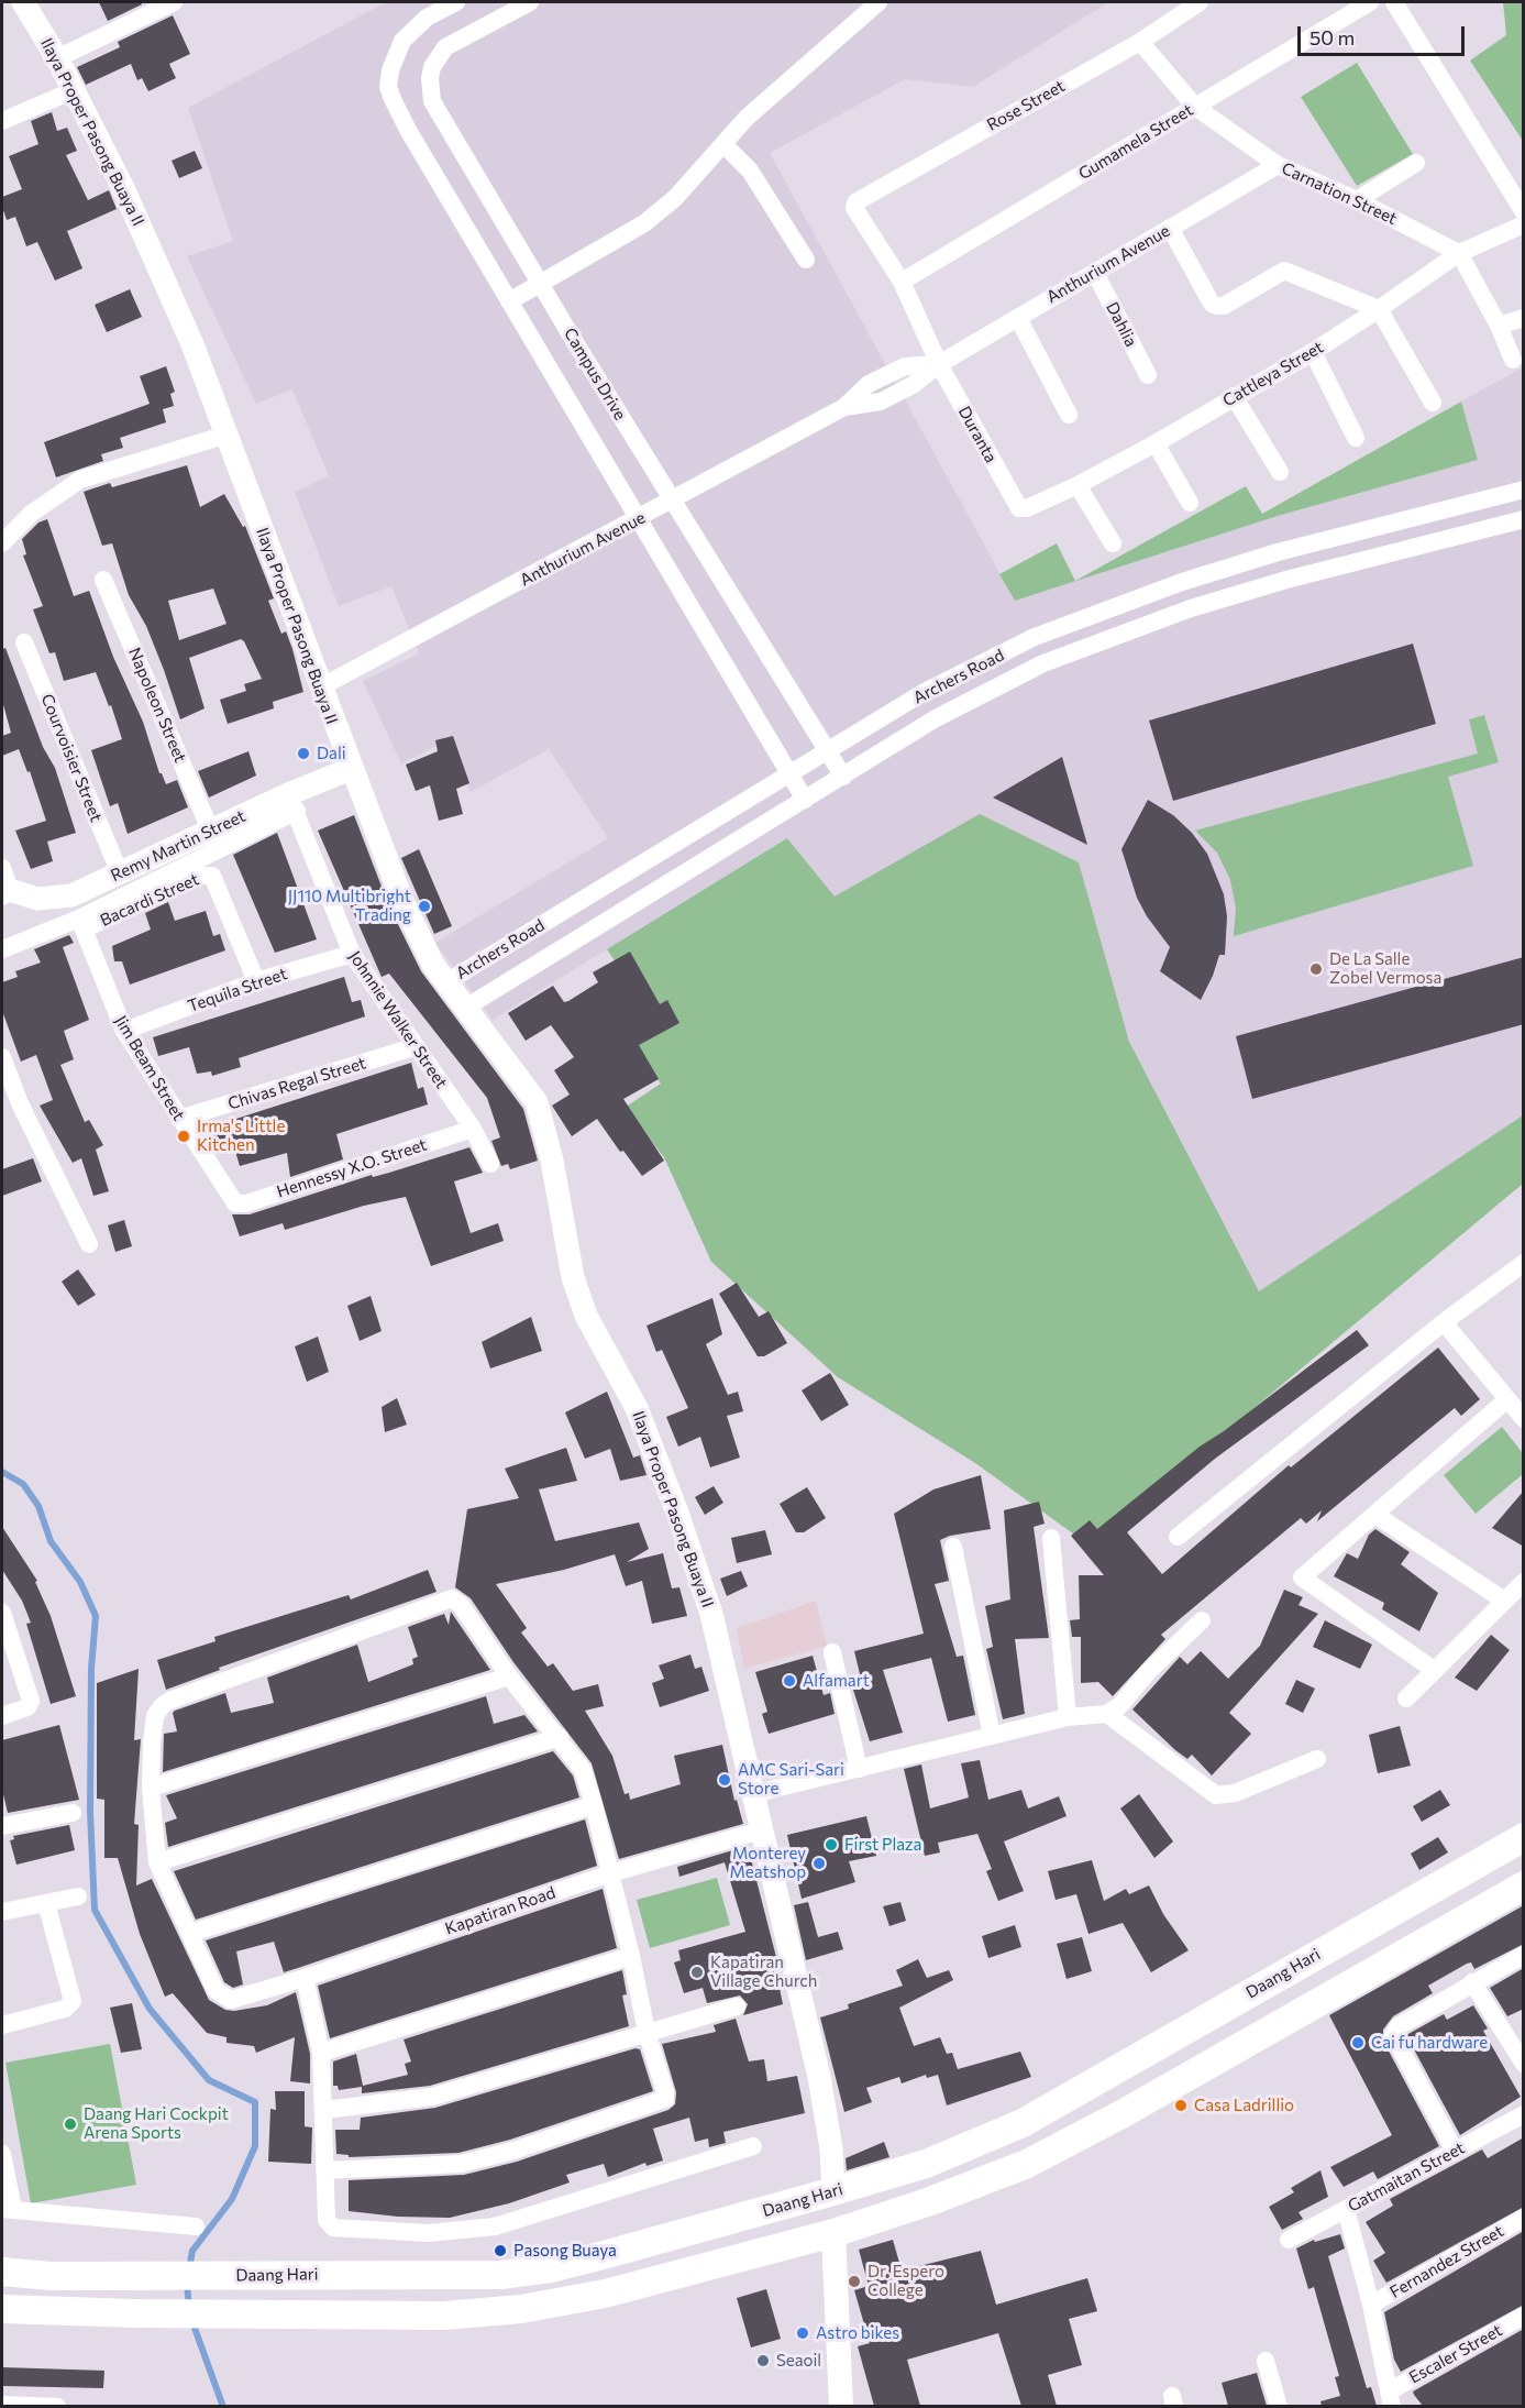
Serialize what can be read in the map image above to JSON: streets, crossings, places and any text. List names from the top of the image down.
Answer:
{
  "streets": {
    "main road": ["Daang Hari"],
    "street": [
      "Rose Street",
      "Ilaya Proper Pasong Buaya II",
      "Gumamela Street",
      "Carnation Street",
      "Anthurium Avenue",
      "Dahlia",
      "Campus Drive",
      "Cattleya Street",
      "Duranta",
      "Archers Road",
      "Napoleon Street",
      "Courvoisier Street",
      "Remy Martin Street",
      "Bacardi Street",
      "Tequila Street",
      "Johnnie Walker Street",
      "Jim Beam Street",
      "Chivas Regal Street",
      "Hennessy X.O. Street",
      "Kapatiran Road",
      "Gatmaitan Street",
      "Fernandez Street",
      "Escaler Street"
    ]
  },
  "crossings": [
    ["Rose Street", "Carnation Street"],
    ["Rose Street", "Duranta"],
    ["Ilaya Proper Pasong Buaya II", "Anthurium Avenue"],
    ["Ilaya Proper Pasong Buaya II", "Archers Road"],
    ["Ilaya Proper Pasong Buaya II", "Remy Martin Street"],
    ["Ilaya Proper Pasong Buaya II", "Kapatiran Road"],
    ["Ilaya Proper Pasong Buaya II", "Daang Hari"],
    ["Gumamela Street", "Carnation Street"],
    ["Gumamela Street", "Duranta"],
    ["Carnation Street", "Anthurium Avenue"],
    ["Carnation Street", "Cattleya Street"],
    ["Anthurium Avenue", "Dahlia"],
    ["Anthurium Avenue", "Campus Drive"],
    ["Anthurium Avenue", "Duranta"],
    ["Campus Drive", "Archers Road"],
    ["Cattleya Street", "Duranta"],
    ["Napoleon Street", "Remy Martin Street"],
    ["Courvoisier Street", "Remy Martin Street"],
    ["Remy Martin Street", "Johnnie Walker Street"],
    ["Bacardi Street", "Tequila Street"],
    ["Bacardi Street", "Jim Beam Street"],
    ["Tequila Street", "Johnnie Walker Street"],
    ["Tequila Street", "Jim Beam Street"],
    ["Johnnie Walker Street", "Chivas Regal Street"],
    ["Johnnie Walker Street", "Hennessy X.O. Street"],
    ["Jim Beam Street", "Chivas Regal Street"],
    ["Jim Beam Street", "Hennessy X.O. Street"]
  ],
  "places": [
    "Dali",
    "JJ110 Multibright Trading",
    "De La Salle Zobel Vermosa",
    "Irma's Little Kitchen",
    "Alfamart",
    "AMC Sari-Sari Store",
    "First Plaza",
    "Monterey Meatshop",
    "Kapatiran Village Church",
    "Cai fu hardware",
    "Casa Ladrillio",
    "Daang Hari Cockpit Arena Sports",
    "Pasong Buaya",
    "Dr. Espero College",
    "Astro bikes",
    "Seaoil"
  ],
  "scale_bar": "50 m"
}
